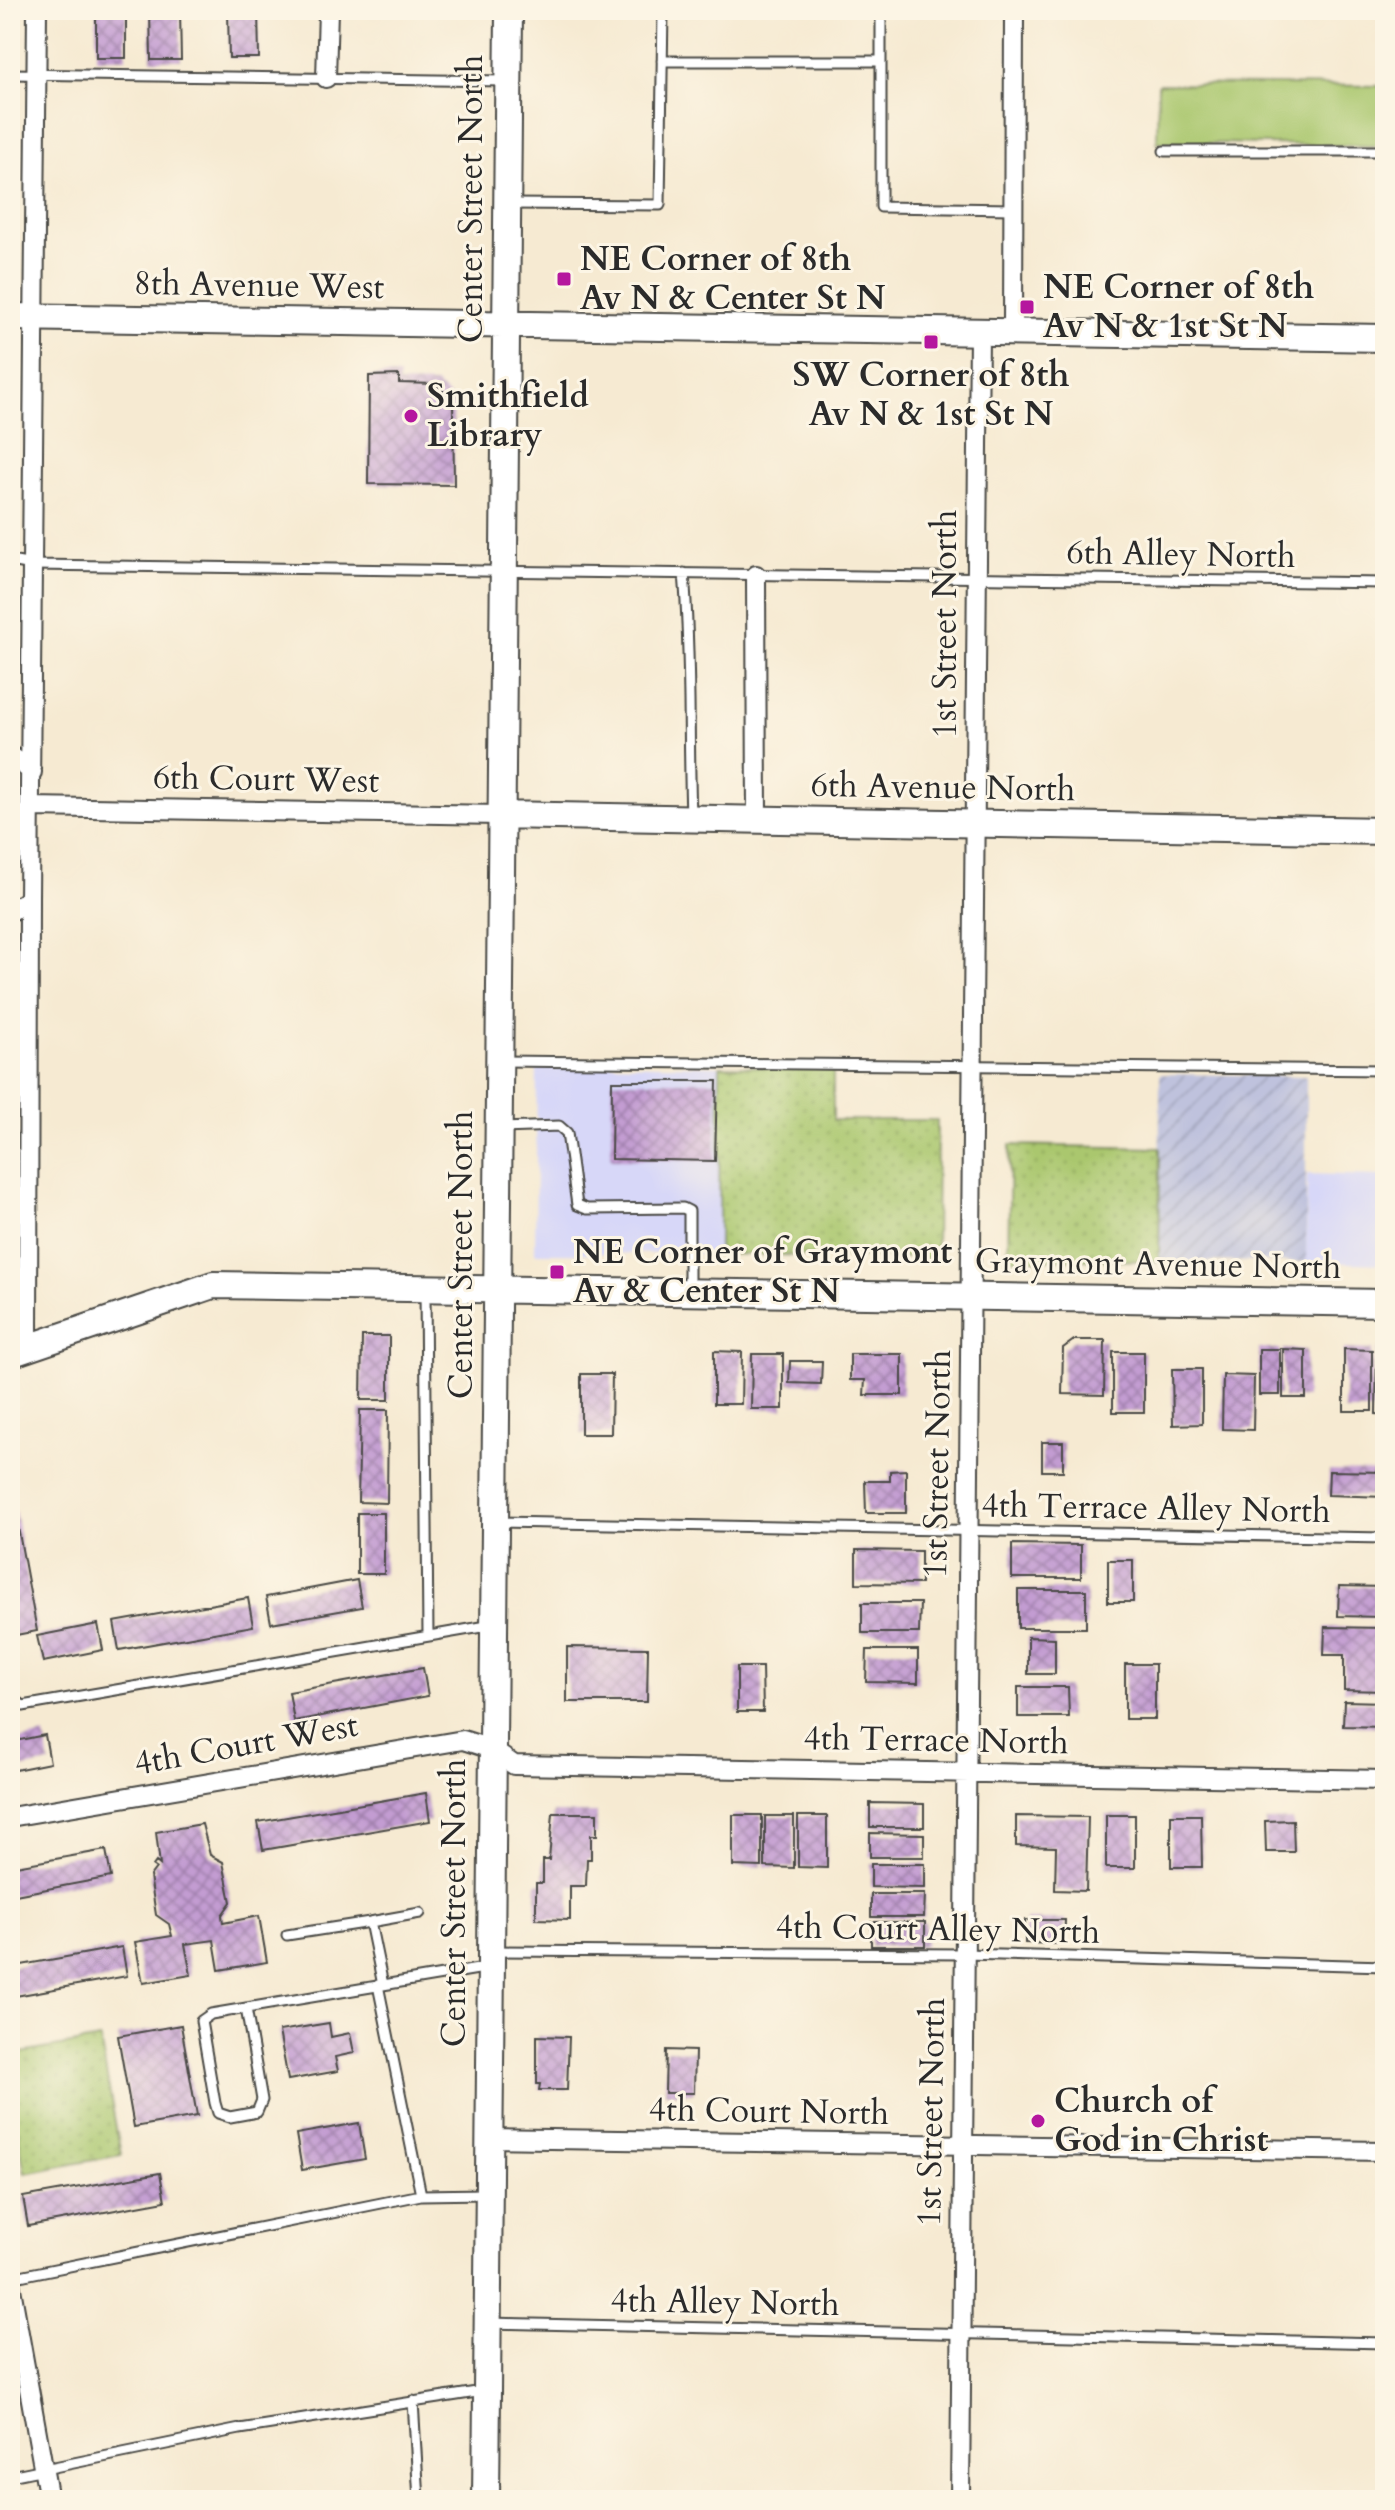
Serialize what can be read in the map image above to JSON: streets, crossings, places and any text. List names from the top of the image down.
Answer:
{
  "streets": {
    "street": [
      "Center Street North",
      "8th Avenue West",
      "1st Street North",
      "6th Court West",
      "6th Avenue North",
      "Graymont Avenue North",
      "4th Terrace North",
      "4th Court West",
      "4th Court North"
    ],
    "lane": [
      "6th Alley North",
      "4th Terrace Alley North",
      "4th Court Alley North",
      "4th Alley North"
    ]
  },
  "crossings": [
    ["Center Street North", "8th Avenue West"],
    ["Center Street North", "6th Alley North"],
    ["Center Street North", "6th Court West"],
    ["Center Street North", "6th Avenue North"],
    ["Center Street North", "Graymont Avenue North"],
    ["Center Street North", "4th Terrace Alley North"],
    ["Center Street North", "4th Terrace North"],
    ["Center Street North", "4th Court West"],
    ["Center Street North", "4th Court Alley North"],
    ["Center Street North", "4th Court North"],
    ["Center Street North", "4th Alley North"],
    ["8th Avenue West", "1st Street North"],
    ["6th Alley North", "1st Street North"],
    ["1st Street North", "6th Avenue North"],
    ["1st Street North", "Graymont Avenue North"],
    ["1st Street North", "4th Terrace Alley North"],
    ["1st Street North", "4th Terrace North"],
    ["1st Street North", "4th Court Alley North"],
    ["1st Street North", "4th Court North"],
    ["1st Street North", "4th Alley North"],
    ["6th Court West", "6th Avenue North"],
    ["4th Terrace North", "4th Court West"]
  ],
  "places": {
    "transit": [
      "NE Corner of 8th Av N & Center St N",
      "NE Corner of 8th Av N & 1st St N",
      "SW Corner of 8th Av N & 1st St N",
      "NE Corner of Graymont Av & Center St N"
    ],
    "other": ["Smithfield Library", "Church of God in Christ"]
  }
}
